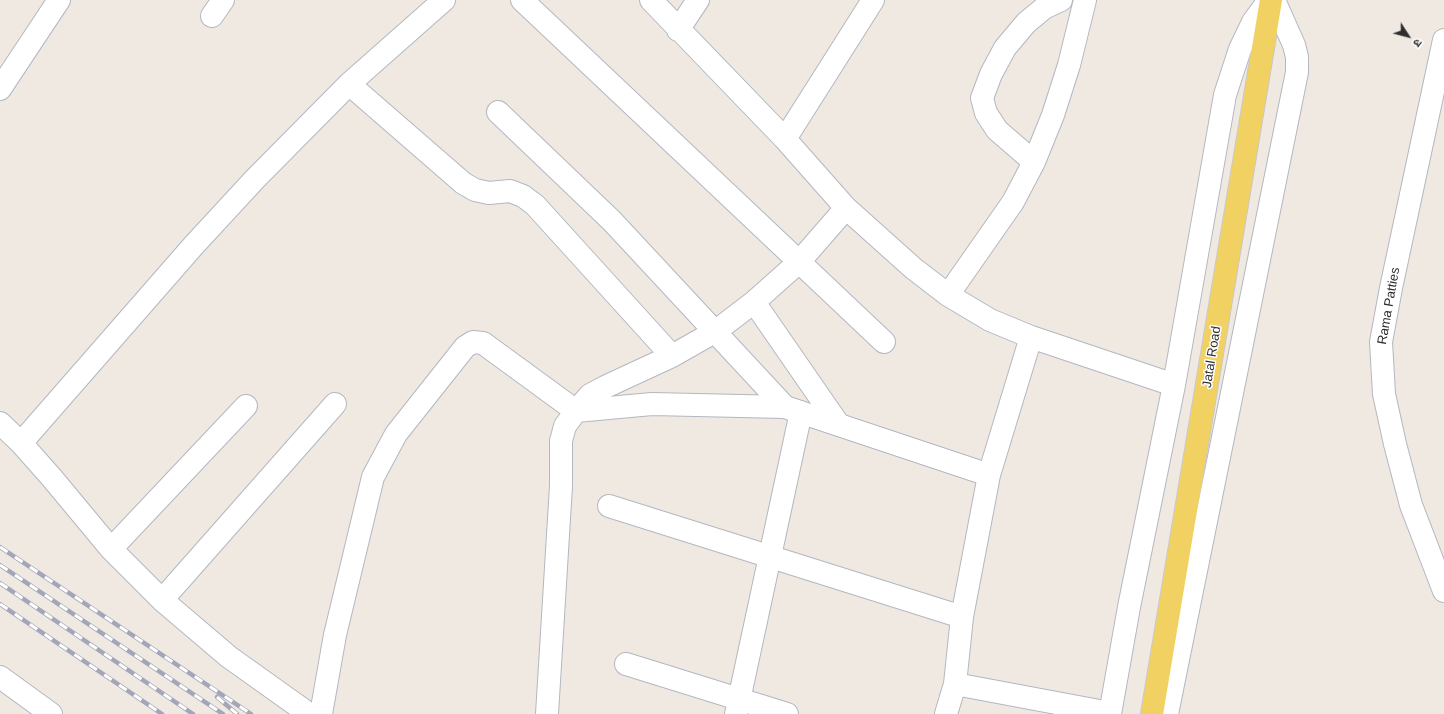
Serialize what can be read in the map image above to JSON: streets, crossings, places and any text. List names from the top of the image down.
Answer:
{
  "streets": {
    "main road": ["Jatal Road"],
    "street": ["Rama Patties"]
  },
  "north": "bottom right"
}
